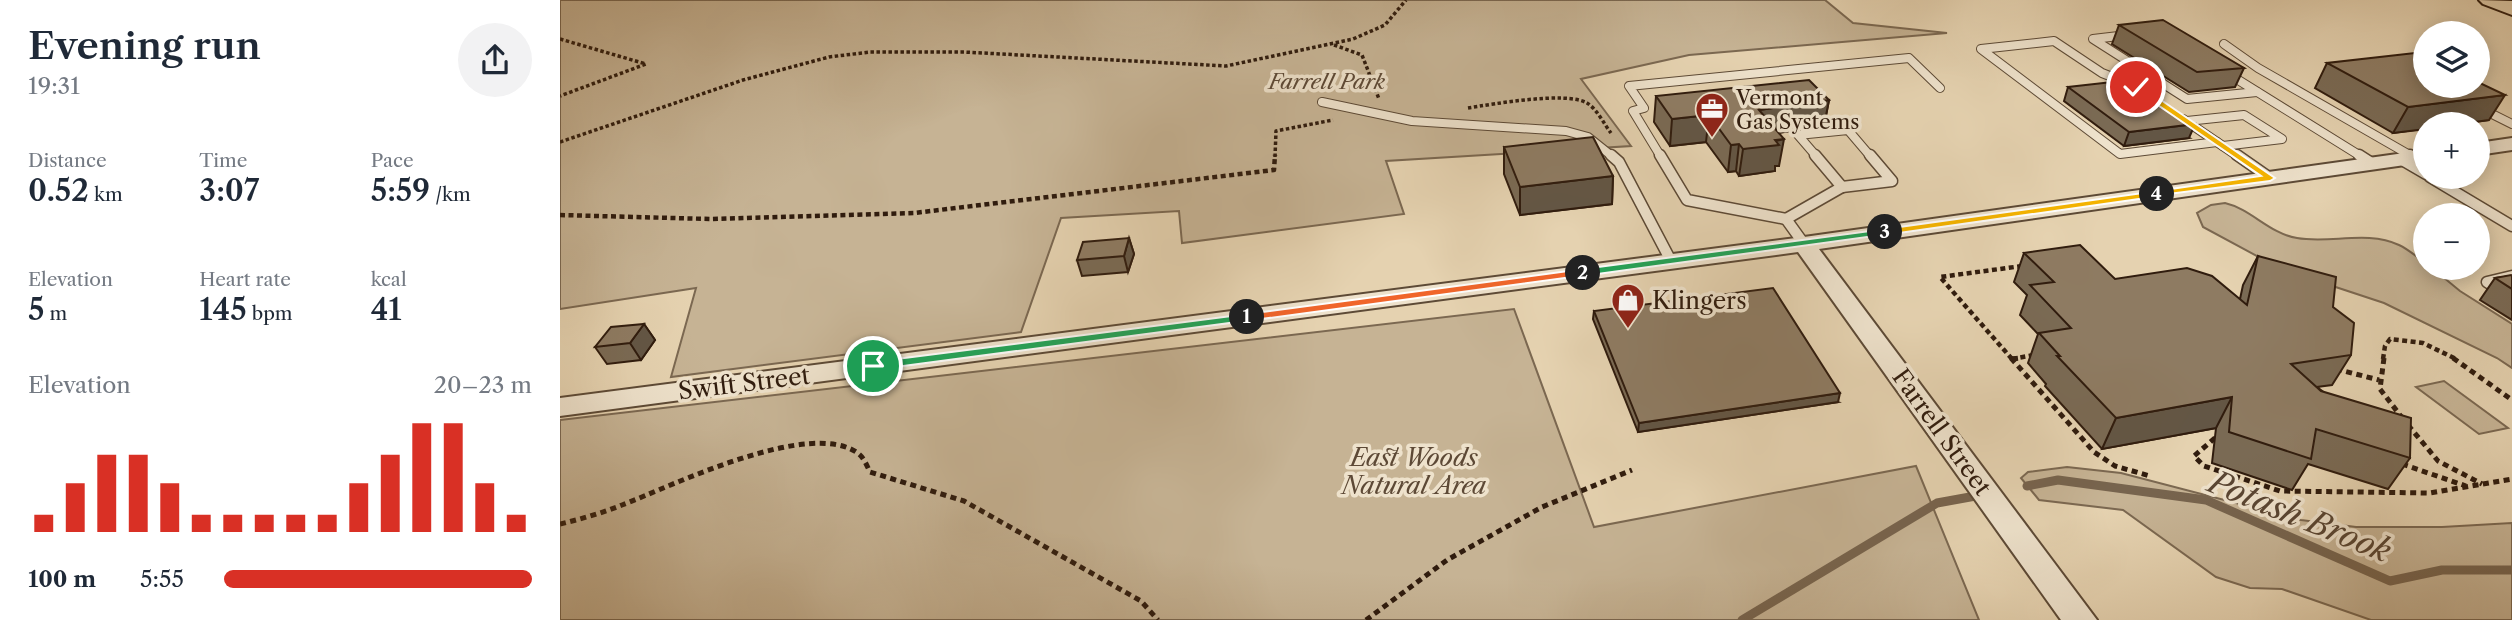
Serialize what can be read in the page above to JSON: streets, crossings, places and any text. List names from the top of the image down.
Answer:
{
  "streets": {
    "street": ["Swift Street", "Farrell Street"]
  },
  "crossings": [
    ["Swift Street", "Farrell Street"]
  ],
  "water": ["Potash Brook"],
  "parks": ["Farrell Park", "East Woods Natural Area"],
  "places": {
    "office": ["Vermont Gas Systems"],
    "shop": ["Klingers"]
  },
  "page": {
    "heading": ["Evening run", "19:31"],
    "map_buttons": ["+", "−"],
    "stats": [
      ["Distance", "0.52 km"],
      ["Time", "3:07"],
      ["Pace", "5:59 /km"],
      ["Elevation", "5 m"],
      ["Heart rate", "145 bpm"],
      ["kcal", "41"]
    ],
    "pins": [
      "4",
      "3",
      "2",
      "1"
    ],
    "chart": ["Elevation", "20–23 m"],
    "list": [
      {
        "name": "100 m",
        "note": "5:55"
      }
    ]
  }
}
